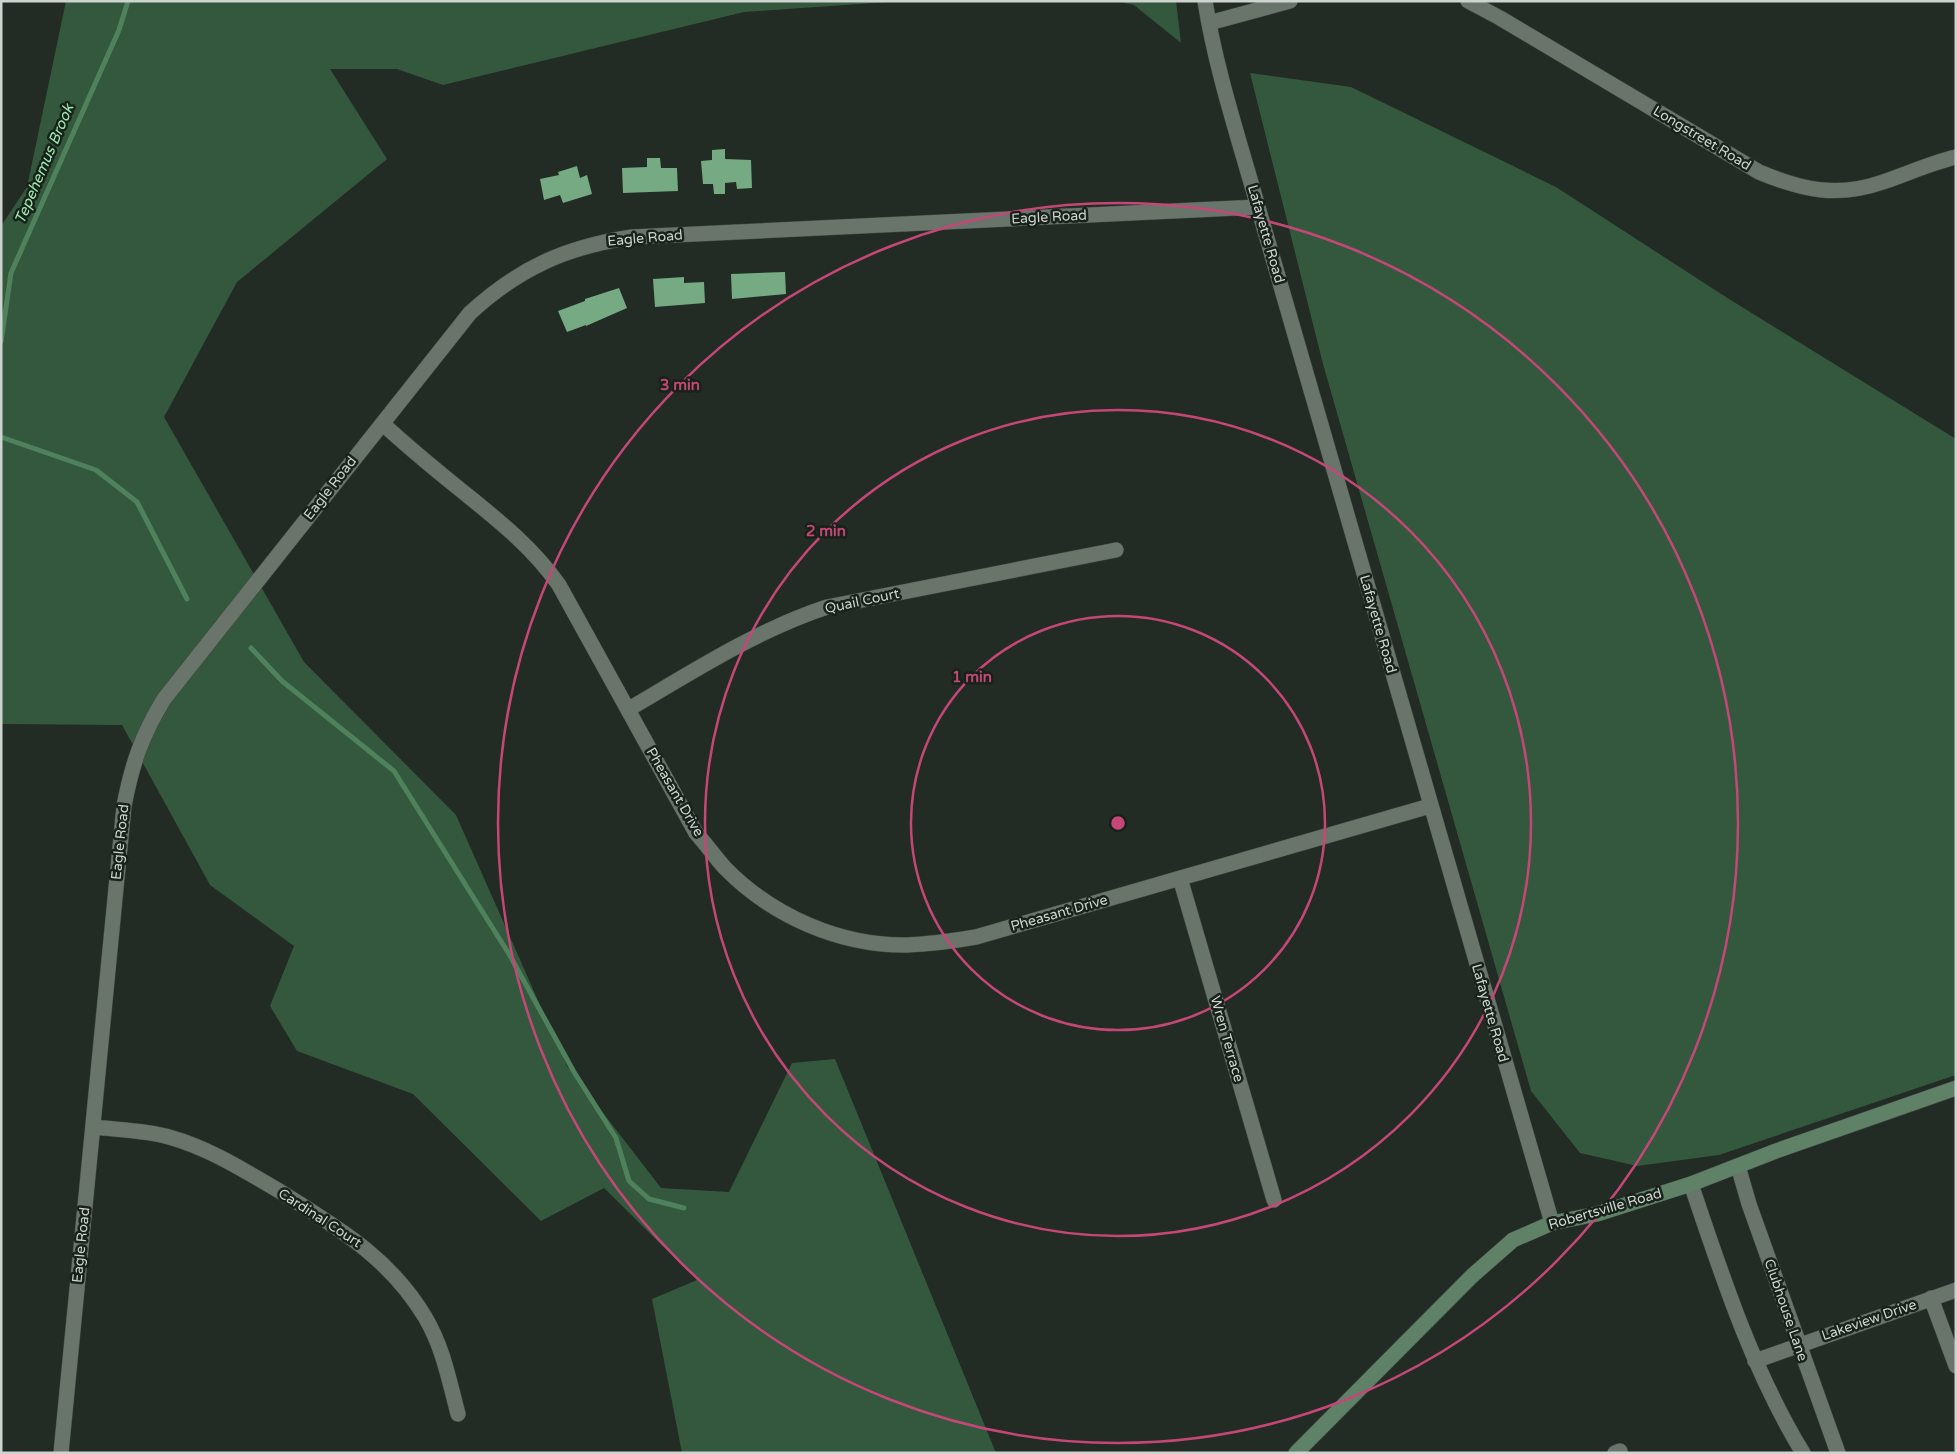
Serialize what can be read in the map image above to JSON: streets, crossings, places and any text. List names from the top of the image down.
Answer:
{
  "streets": {
    "street": [
      "Longstreet Road",
      "Eagle Road",
      "Lafayette Road",
      "Quail Court",
      "Pheasant Drive",
      "Wren Terrace",
      "Robertsville Road",
      "Cardinal Court",
      "Clubhouse Lane",
      "Lakeview Drive"
    ]
  },
  "crossings": [
    ["Eagle Road", "Lafayette Road"],
    ["Eagle Road", "Pheasant Drive"],
    ["Eagle Road", "Cardinal Court"],
    ["Lafayette Road", "Pheasant Drive"],
    ["Lafayette Road", "Robertsville Road"],
    ["Quail Court", "Pheasant Drive"],
    ["Pheasant Drive", "Wren Terrace"],
    ["Robertsville Road", "Clubhouse Lane"],
    ["Clubhouse Lane", "Lakeview Drive"]
  ],
  "water": ["Tepehemus Brook"],
  "rings": ["3 min", "2 min", "1 min"]
}
